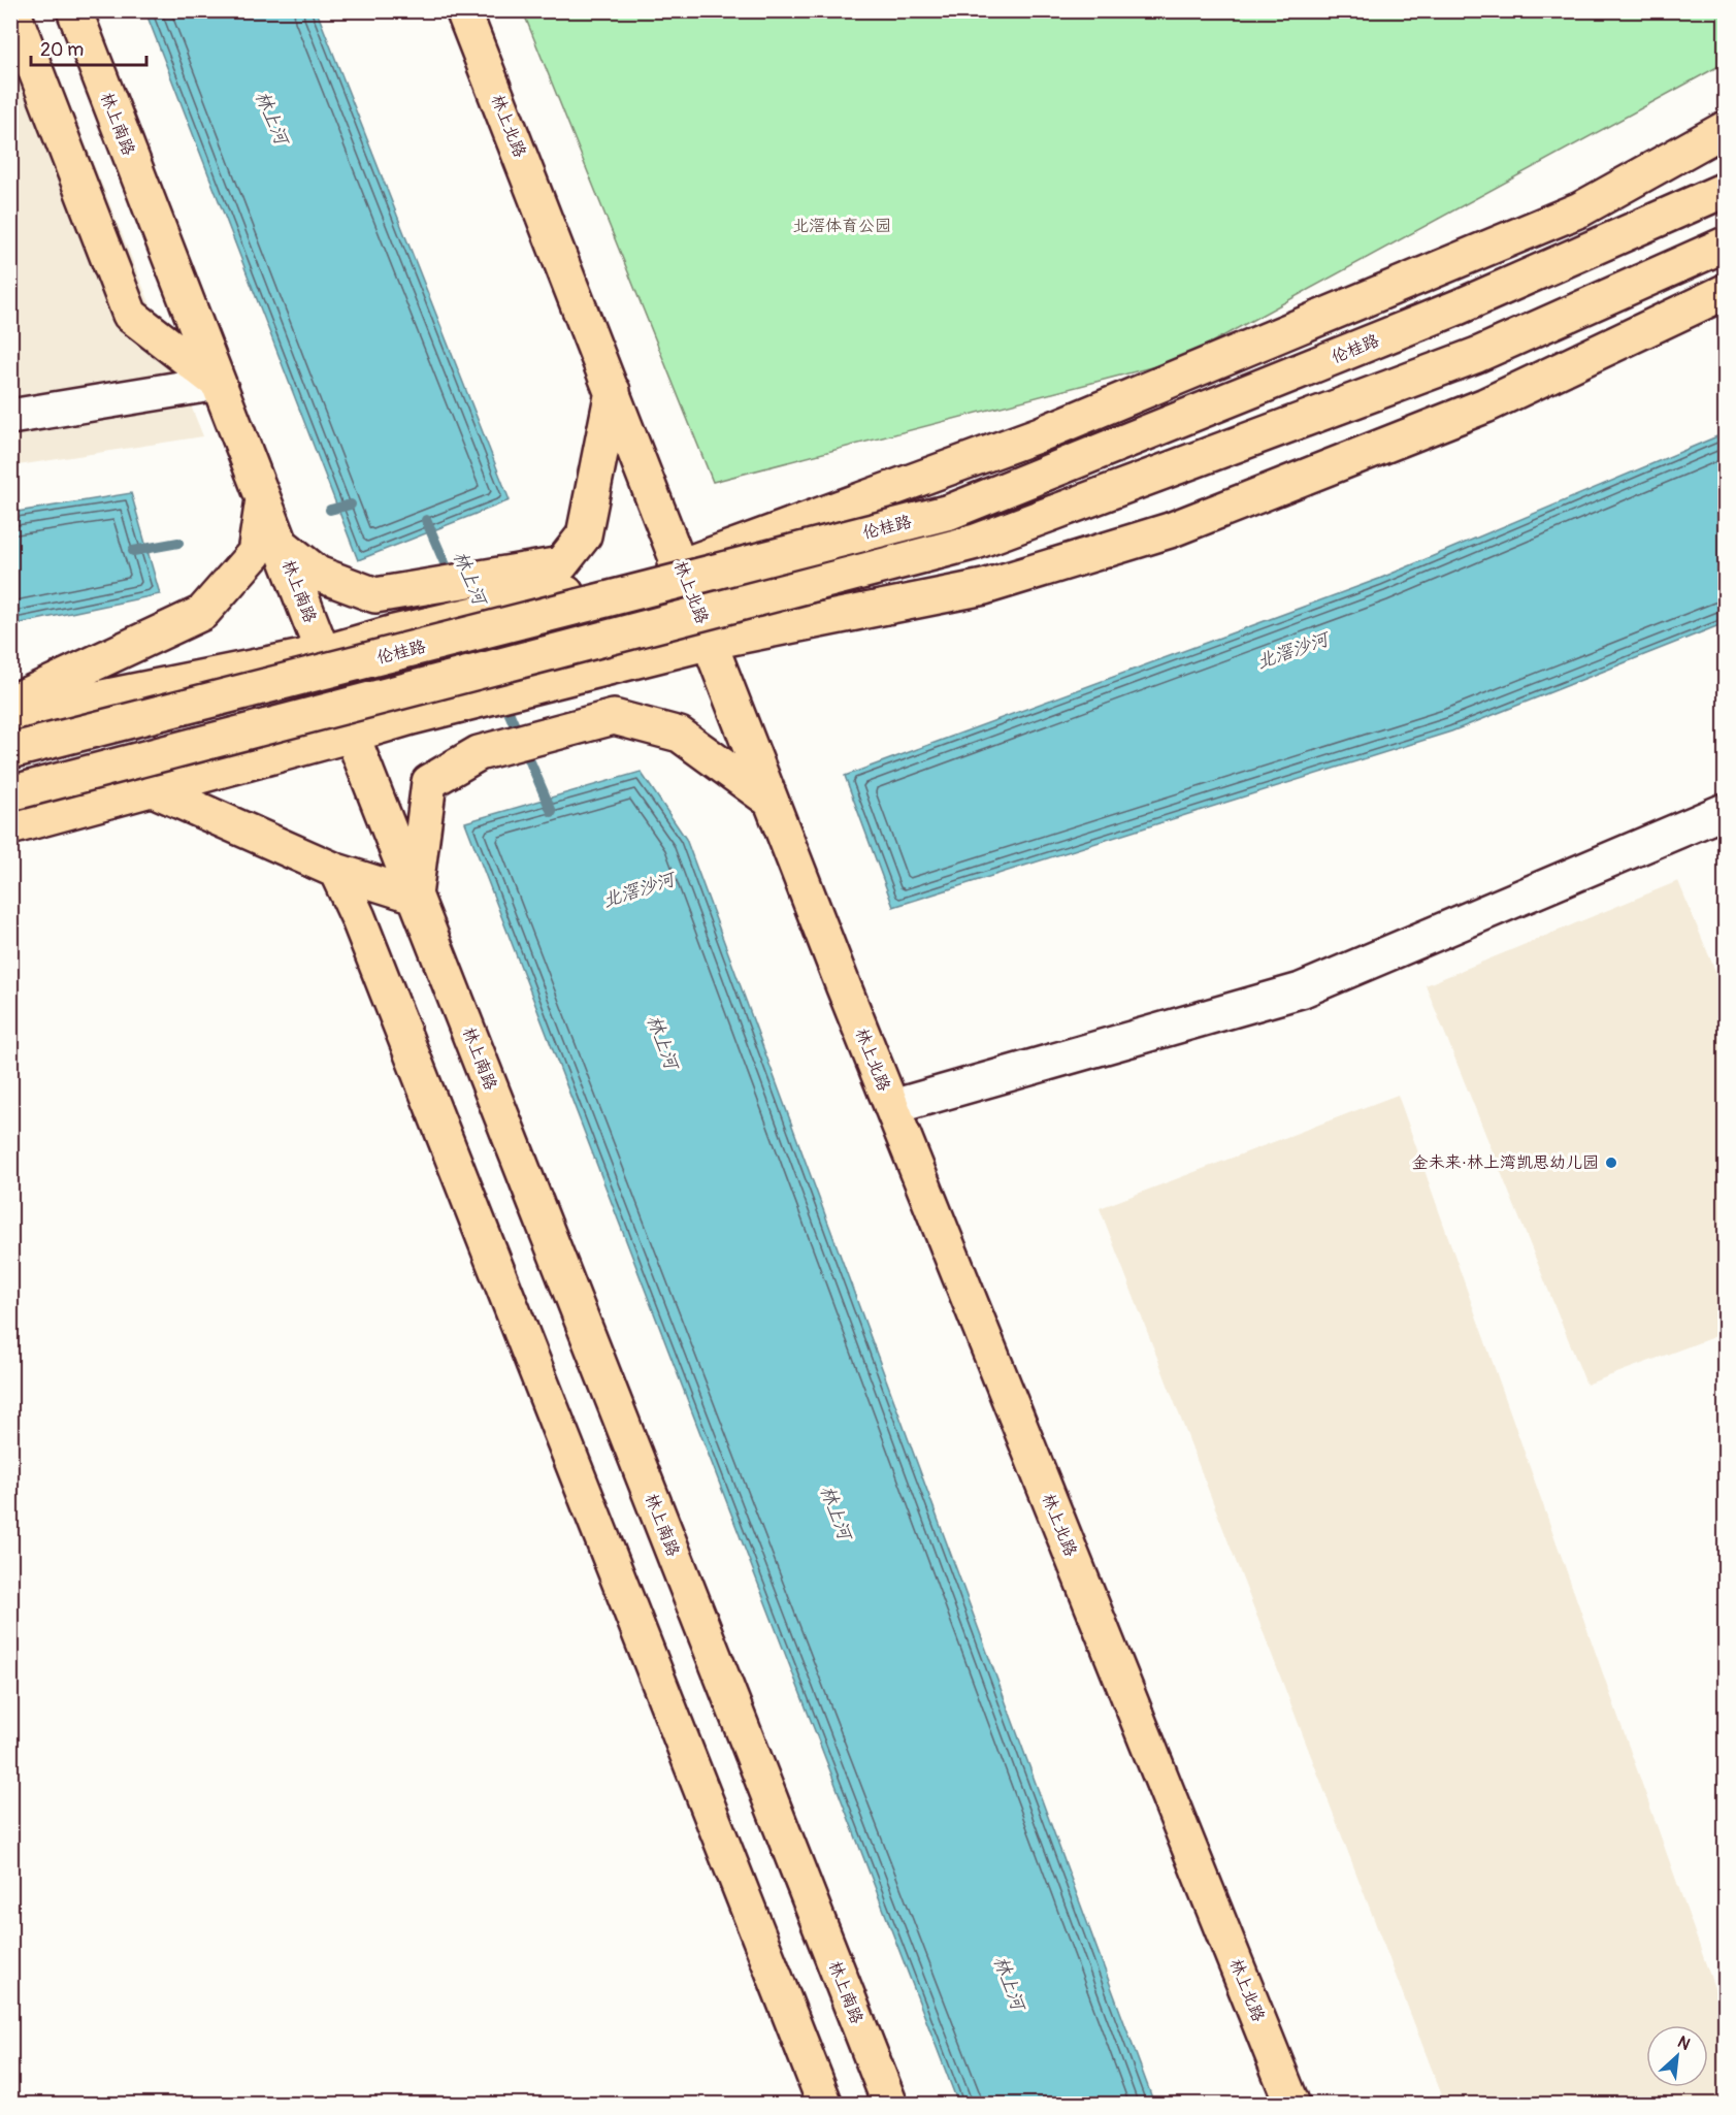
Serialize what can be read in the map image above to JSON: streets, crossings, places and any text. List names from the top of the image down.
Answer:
{
  "streets": {
    "main road": ["林上南路", "林上北路", "伦桂路"]
  },
  "water": ["林上河", "北滘沙河"],
  "parks": ["北滘体育公园"],
  "places": ["金未来·林上湾凯思幼儿园"],
  "scale_bar": "20 m",
  "north": "top right"
}
